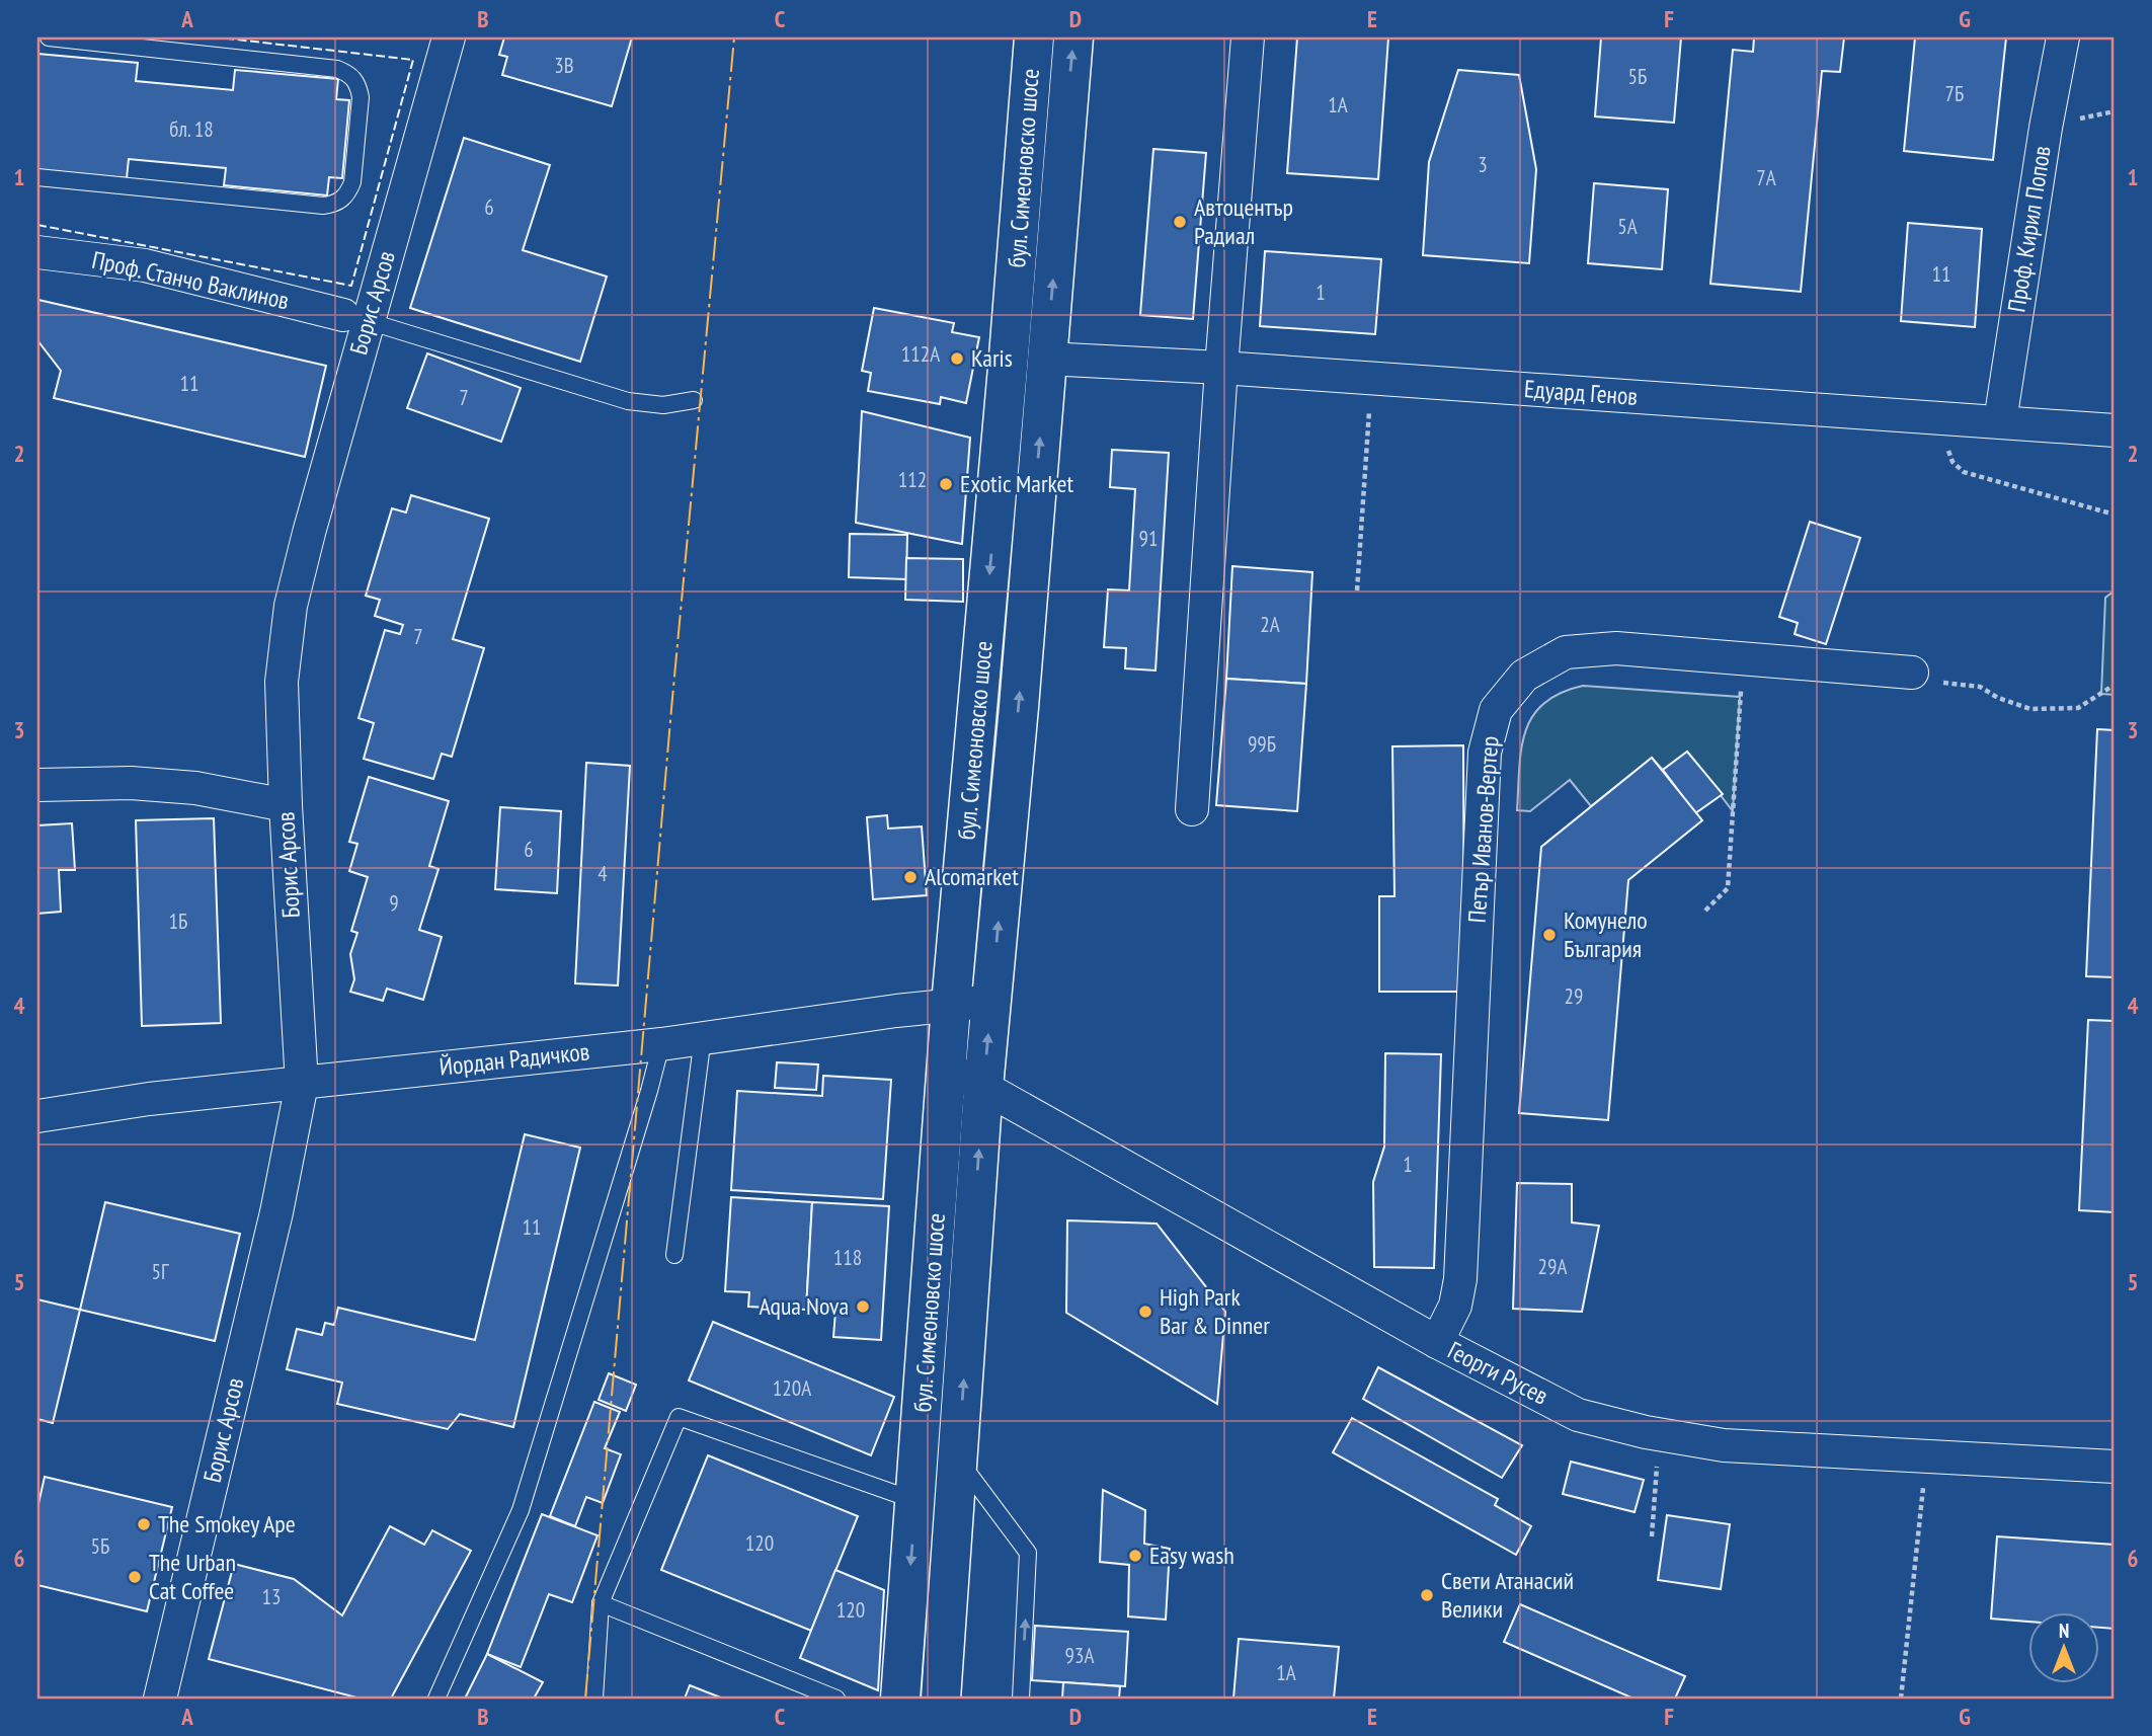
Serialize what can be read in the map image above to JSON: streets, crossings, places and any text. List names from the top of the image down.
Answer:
{
  "streets": {
    "main road": ["бул. Симеоновско шосе"],
    "street": [
      "Проф. Кирил Попов",
      "Проф. Станчо Ваклинов",
      "Борис Арсов",
      "Едуард Генов",
      "Петър Иванов-Вертер",
      "Йордан Радичков",
      "Георги Русев"
    ]
  },
  "crossings": [
    ["бул. Симеоновско шосе", "Едуард Генов"],
    ["бул. Симеоновско шосе", "Йордан Радичков"],
    ["бул. Симеоновско шосе", "Георги Русев"],
    ["Проф. Кирил Попов", "Едуард Генов"],
    ["Проф. Станчо Ваклинов", "Борис Арсов"],
    ["Борис Арсов", "Йордан Радичков"],
    ["Петър Иванов-Вертер", "Георги Русев"]
  ],
  "places": [
    "Автоцентър Радиал",
    "Karis",
    "Exotic Market",
    "Alcomarket",
    "Комунело България",
    "Aqua Nova",
    "High Park Bar & Dinner",
    "The Smokey Ape",
    "Easy wash",
    "The Urban Cat Coffee",
    "Свети Атанасий Велики"
  ],
  "house_numbers": [
    "3В",
    "5Б",
    "7Б",
    "1А",
    "бл. 18",
    "3",
    "7А",
    "6",
    "5А",
    "11",
    "1",
    "112А",
    "11",
    "7",
    "112",
    "91",
    "2А",
    "7",
    "99Б",
    "6",
    "4",
    "9",
    "1Б",
    "29",
    "1",
    "11",
    "118",
    "29А",
    "5Г",
    "120А",
    "120",
    "5Б",
    "13",
    "120",
    "93А",
    "1А"
  ],
  "north": "top",
  "grid": {
    "columns": [
      "A",
      "B",
      "C",
      "D",
      "E",
      "F",
      "G"
    ],
    "rows": [
      "1",
      "2",
      "3",
      "4",
      "5",
      "6"
    ]
  }
}
